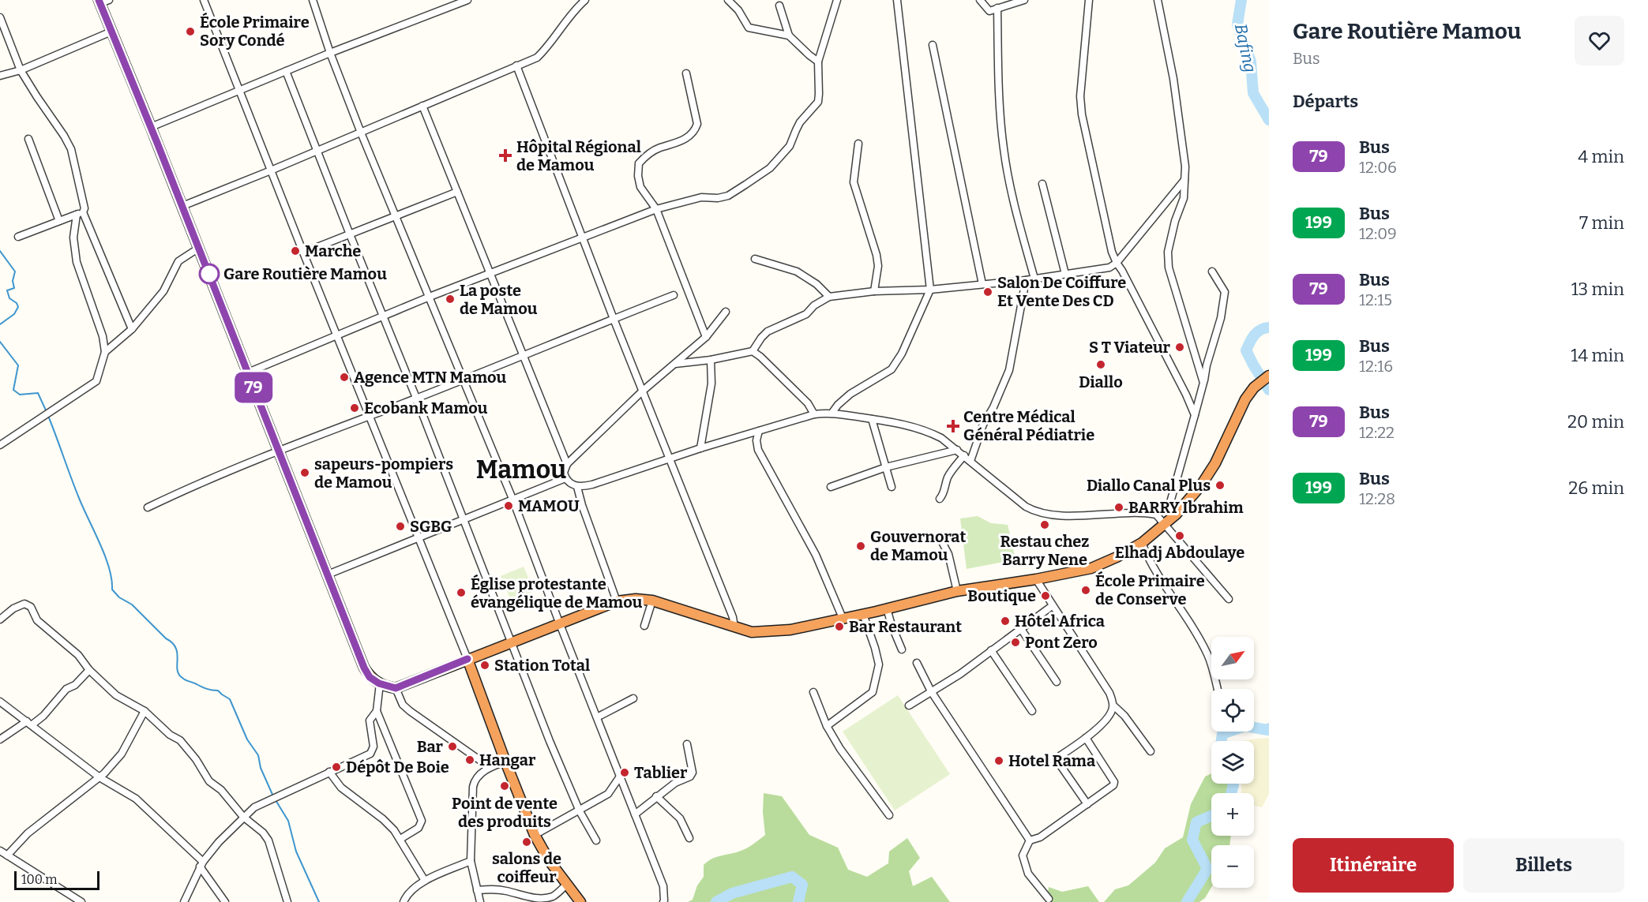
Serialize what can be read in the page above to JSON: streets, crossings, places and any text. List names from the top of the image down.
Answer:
{
  "districts": ["Mamou"],
  "water": ["Bafing"],
  "places": {
    "other": [
      "École Primaire Sory Condé",
      "Marche",
      "Gare Routière Mamou",
      "Salon De Coiffure Et Vente Des CD",
      "La poste de Mamou",
      "S T Viateur",
      "Diallo",
      "Agence MTN Mamou",
      "Ecobank Mamou",
      "sapeurs-pompiers de Mamou",
      "Diallo Canal Plus",
      "MAMOU",
      "BARRY Ibrahim",
      "Restau chez Barry Nene",
      "SGBG",
      "Elhadj Abdoulaye",
      "Gouvernorat de Mamou",
      "École Primaire de Conserve",
      "Église protestante évangélique de Mamou",
      "Boutique",
      "Hôtel Africa",
      "Bar Restaurant",
      "Pont Zero",
      "Station Total",
      "Bar",
      "Hangar",
      "Hotel Rama",
      "Dépôt De Boie",
      "Tablier",
      "Point de vente des produits",
      "salons de coiffeur"
    ],
    "health": ["Hôpital Régional de Mamou", "Centre Médical Général Pédiatrie"]
  },
  "lines": ["bus line 79"],
  "scale_bar": "100 m",
  "north": "top right",
  "page": {
    "on_map": "79",
    "heading": [
      ["Gare Routière Mamou", "Bus"],
      "Départs"
    ],
    "list": [
      {
        "mark": "79",
        "name": "Bus",
        "note": "12:06",
        "value": "4 min"
      },
      {
        "mark": "199",
        "name": "Bus",
        "note": "12:09",
        "value": "7 min"
      },
      {
        "mark": "79",
        "name": "Bus",
        "note": "12:15",
        "value": "13 min"
      },
      {
        "mark": "199",
        "name": "Bus",
        "note": "12:16",
        "value": "14 min"
      },
      {
        "mark": "79",
        "name": "Bus",
        "note": "12:22",
        "value": "20 min"
      },
      {
        "mark": "199",
        "name": "Bus",
        "note": "12:28",
        "value": "26 min"
      }
    ],
    "map_buttons": ["+", "−"],
    "buttons": ["Itinéraire", "Billets"],
    "scale": "100 m"
  }
}
